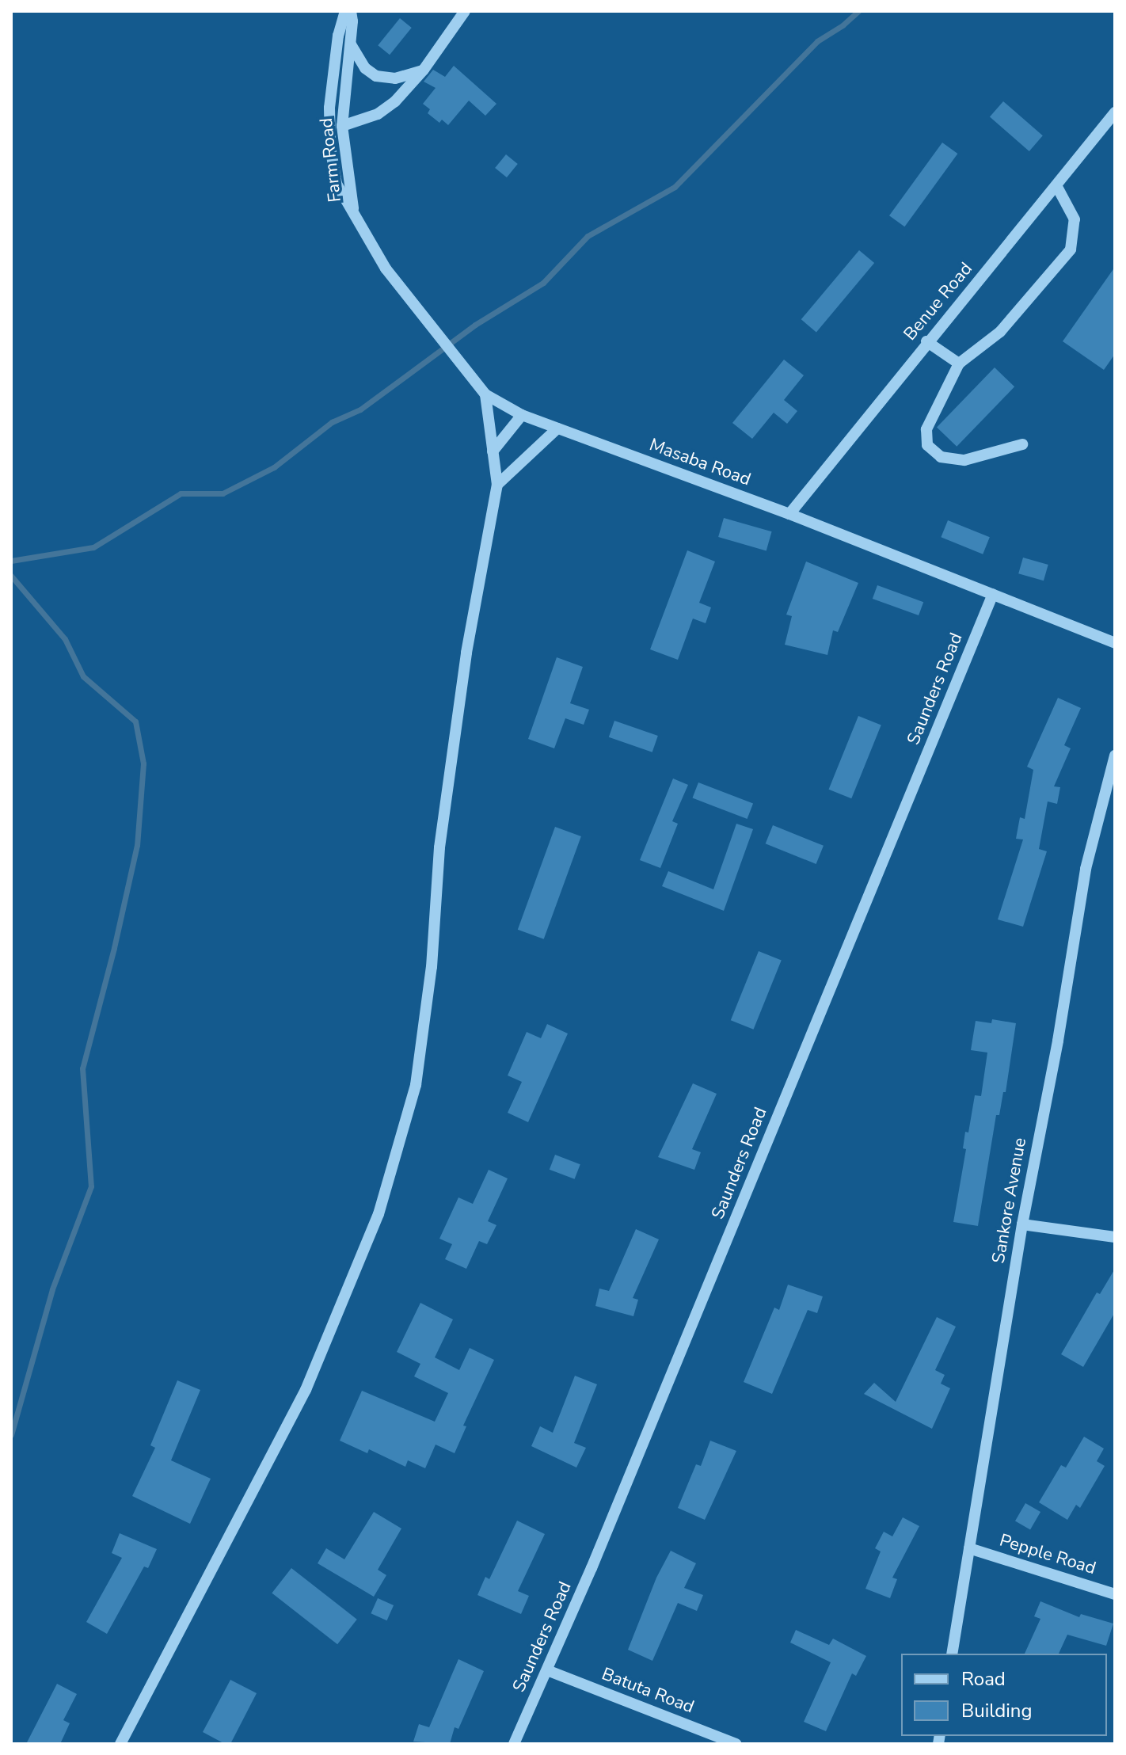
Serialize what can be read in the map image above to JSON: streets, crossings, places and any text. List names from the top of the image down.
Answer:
{
  "streets": {
    "street": [
      "Farm Road",
      "Benue Road",
      "Masaba Road",
      "Saunders Road",
      "Sankore Avenue",
      "Pepple Road",
      "Batuta Road"
    ]
  },
  "crossings": [
    ["Farm Road", "Masaba Road"],
    ["Benue Road", "Masaba Road"],
    ["Masaba Road", "Saunders Road"],
    ["Saunders Road", "Batuta Road"],
    ["Sankore Avenue", "Pepple Road"]
  ],
  "legend": ["Road", "Building"]
}
